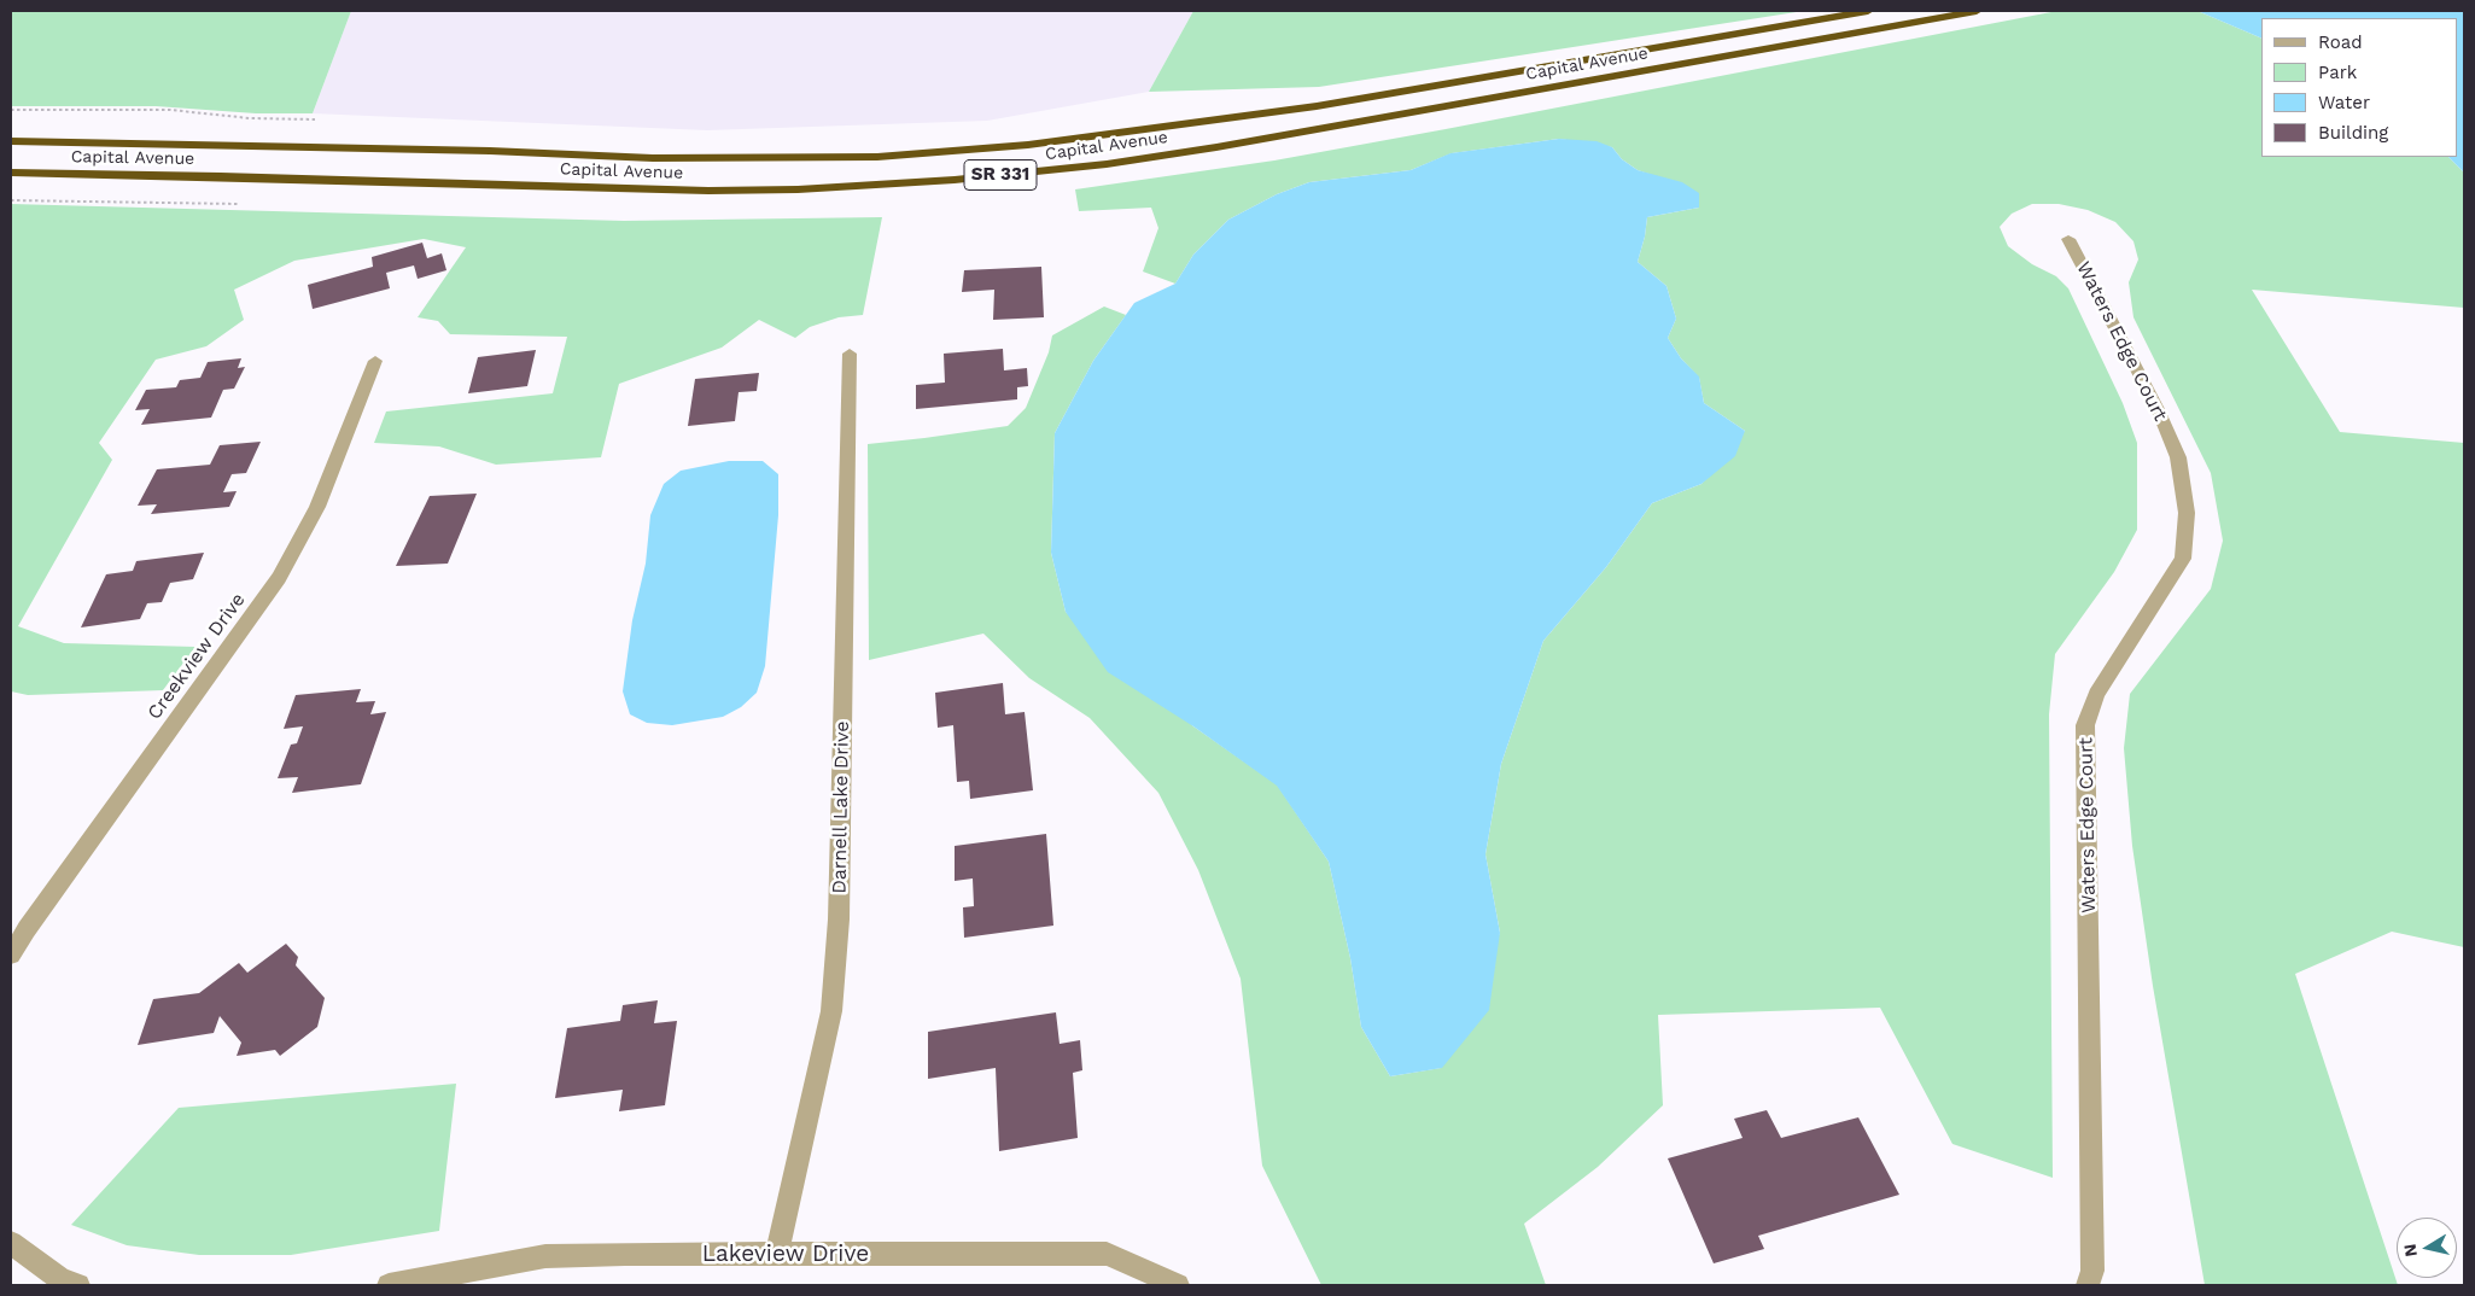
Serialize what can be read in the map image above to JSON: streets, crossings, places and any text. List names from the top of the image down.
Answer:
{
  "streets": {
    "highway": ["Capital Avenue", "SR 331"],
    "street": [
      "Waters Edge Court",
      "Creekview Drive",
      "Darnell Lake Drive",
      "Lakeview Drive"
    ]
  },
  "crossings": [
    ["Darnell Lake Drive", "Lakeview Drive"]
  ],
  "legend": [
    "Road",
    "Park",
    "Water",
    "Building"
  ],
  "north": "left"
}
